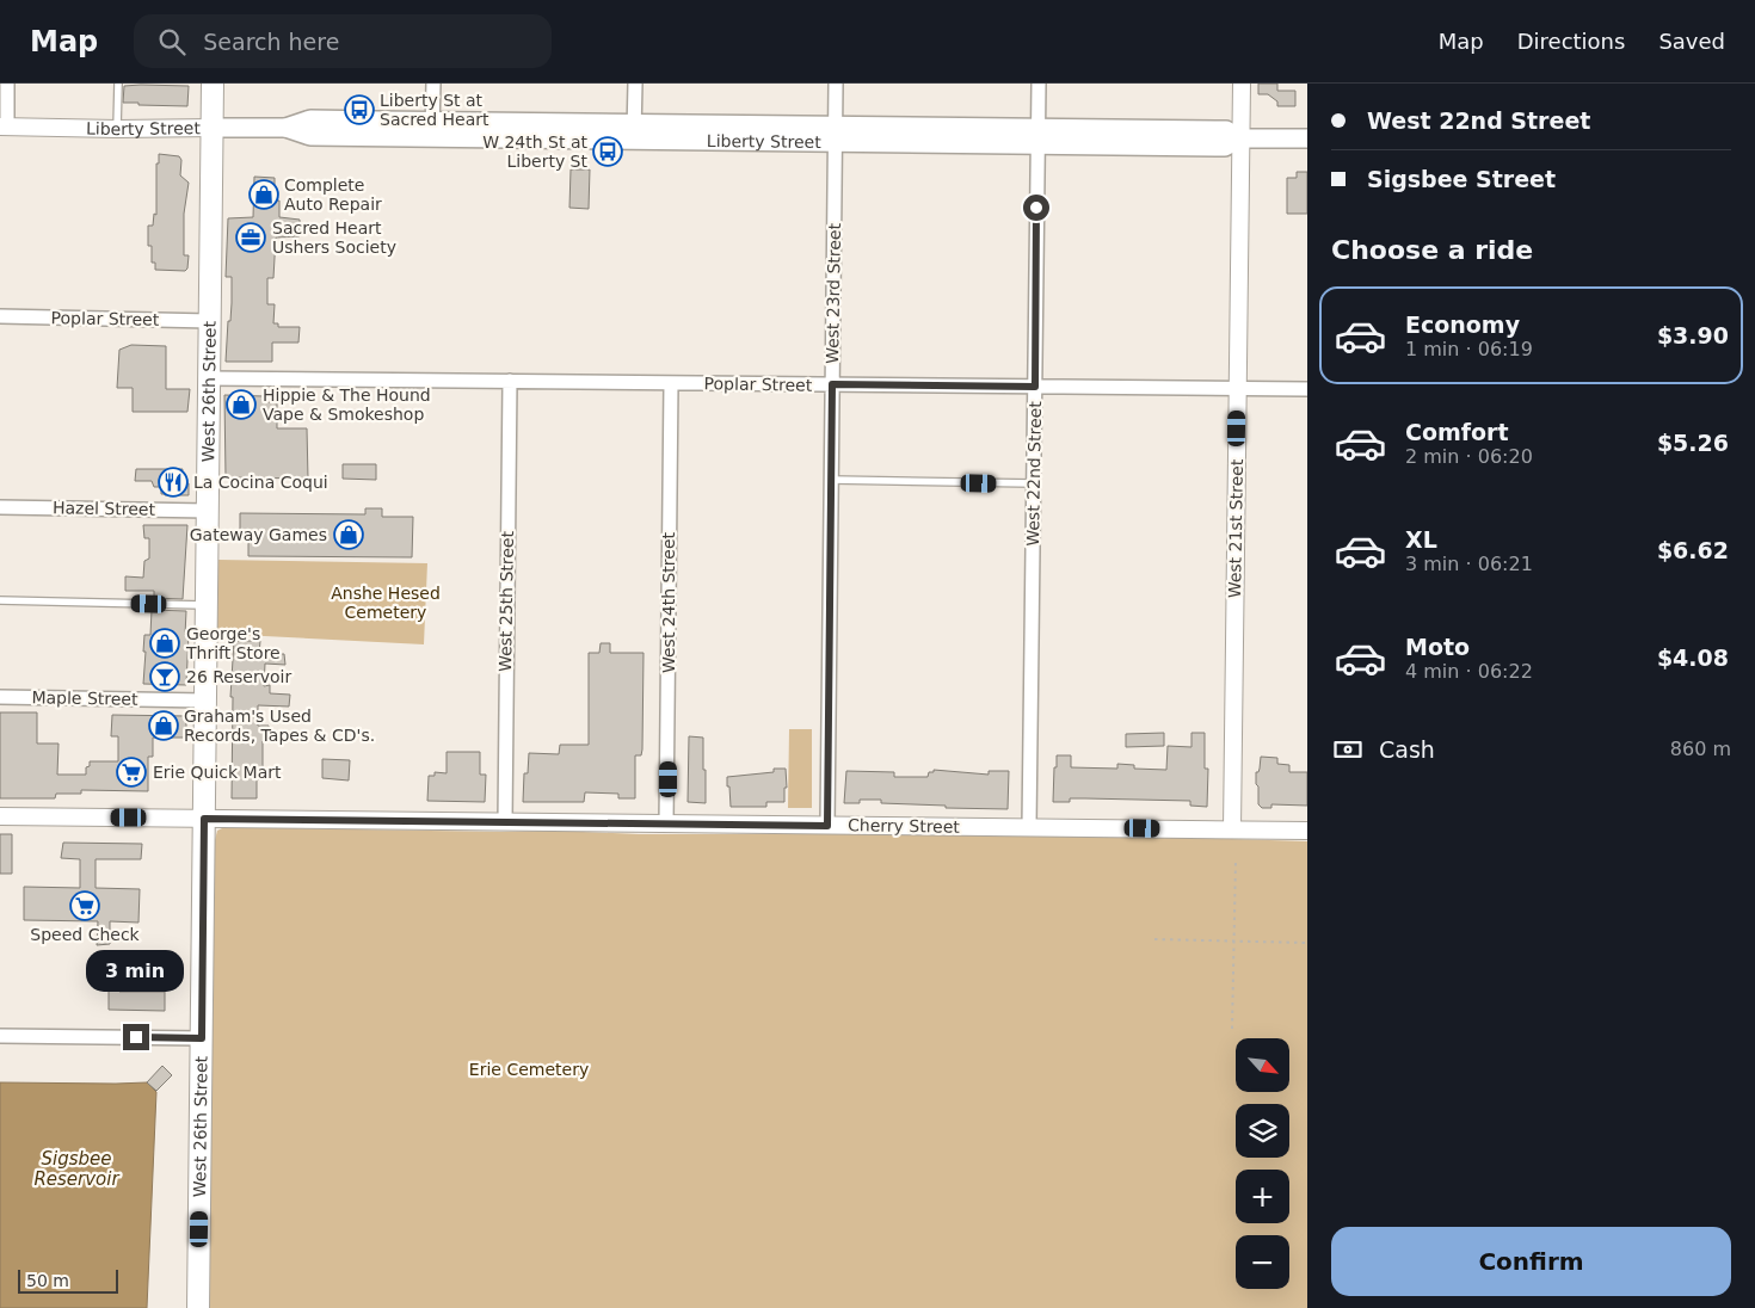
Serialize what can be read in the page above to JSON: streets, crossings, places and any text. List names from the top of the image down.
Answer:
{
  "streets": {
    "main road": ["Liberty Street", "West 26th Street"],
    "street": [
      "West 23rd Street",
      "Poplar Street",
      "West 22nd Street",
      "Hazel Street",
      "West 21st Street",
      "West 25th Street",
      "West 24th Street",
      "Maple Street",
      "Cherry Street"
    ]
  },
  "crossings": [
    ["Liberty Street", "West 23rd Street"],
    ["Liberty Street", "West 26th Street"],
    ["Liberty Street", "West 22nd Street"],
    ["Liberty Street", "West 21st Street"],
    ["West 23rd Street", "Poplar Street"],
    ["West 23rd Street", "Cherry Street"],
    ["Poplar Street", "West 26th Street"],
    ["Poplar Street", "West 22nd Street"],
    ["Poplar Street", "West 21st Street"],
    ["Poplar Street", "West 25th Street"],
    ["Poplar Street", "West 24th Street"],
    ["West 26th Street", "Hazel Street"],
    ["West 26th Street", "Maple Street"],
    ["West 26th Street", "Cherry Street"],
    ["West 22nd Street", "Cherry Street"],
    ["West 21st Street", "Cherry Street"],
    ["West 25th Street", "Cherry Street"],
    ["West 24th Street", "Cherry Street"]
  ],
  "water": ["Sigsbee Reservoir"],
  "parks": ["Anshe Hesed Cemetery", "Erie Cemetery"],
  "places": {
    "bus stop": ["Liberty St at Sacred Heart", "W 24th St at Liberty St"],
    "shop": [
      "Complete Auto Repair",
      "Hippie & The Hound Vape & Smokeshop",
      "Gateway Games",
      "George's Thrift Store",
      "Graham's Used Records, Tapes & CD's."
    ],
    "office": ["Sacred Heart Ushers Society"],
    "restaurant": ["La Cocina Coqui"],
    "bar": ["26 Reservoir"],
    "supermarket": ["Erie Quick Mart", "Speed Check"]
  },
  "scale_bar": "50 m",
  "north": "bottom right",
  "page": {
    "header": "Map",
    "search": "Search here",
    "nav": ["Map", "Directions", "Saved"],
    "banner": ["West 22nd Street", "Sigsbee Street"],
    "heading": "Choose a ride",
    "list": [
      {
        "name": "Economy",
        "note": "1 min · 06:19",
        "value": "$3.90"
      },
      {
        "name": "Comfort",
        "note": "2 min · 06:20",
        "value": "$5.26"
      },
      {
        "name": "XL",
        "note": "3 min · 06:21",
        "value": "$6.62"
      },
      {
        "name": "Moto",
        "note": "4 min · 06:22",
        "value": "$4.08"
      }
    ],
    "pay": ["Cash", "860 m"],
    "bubble": "3 min",
    "map_buttons": ["+", "−"],
    "buttons": "Confirm",
    "scale": "50 m"
  }
}
